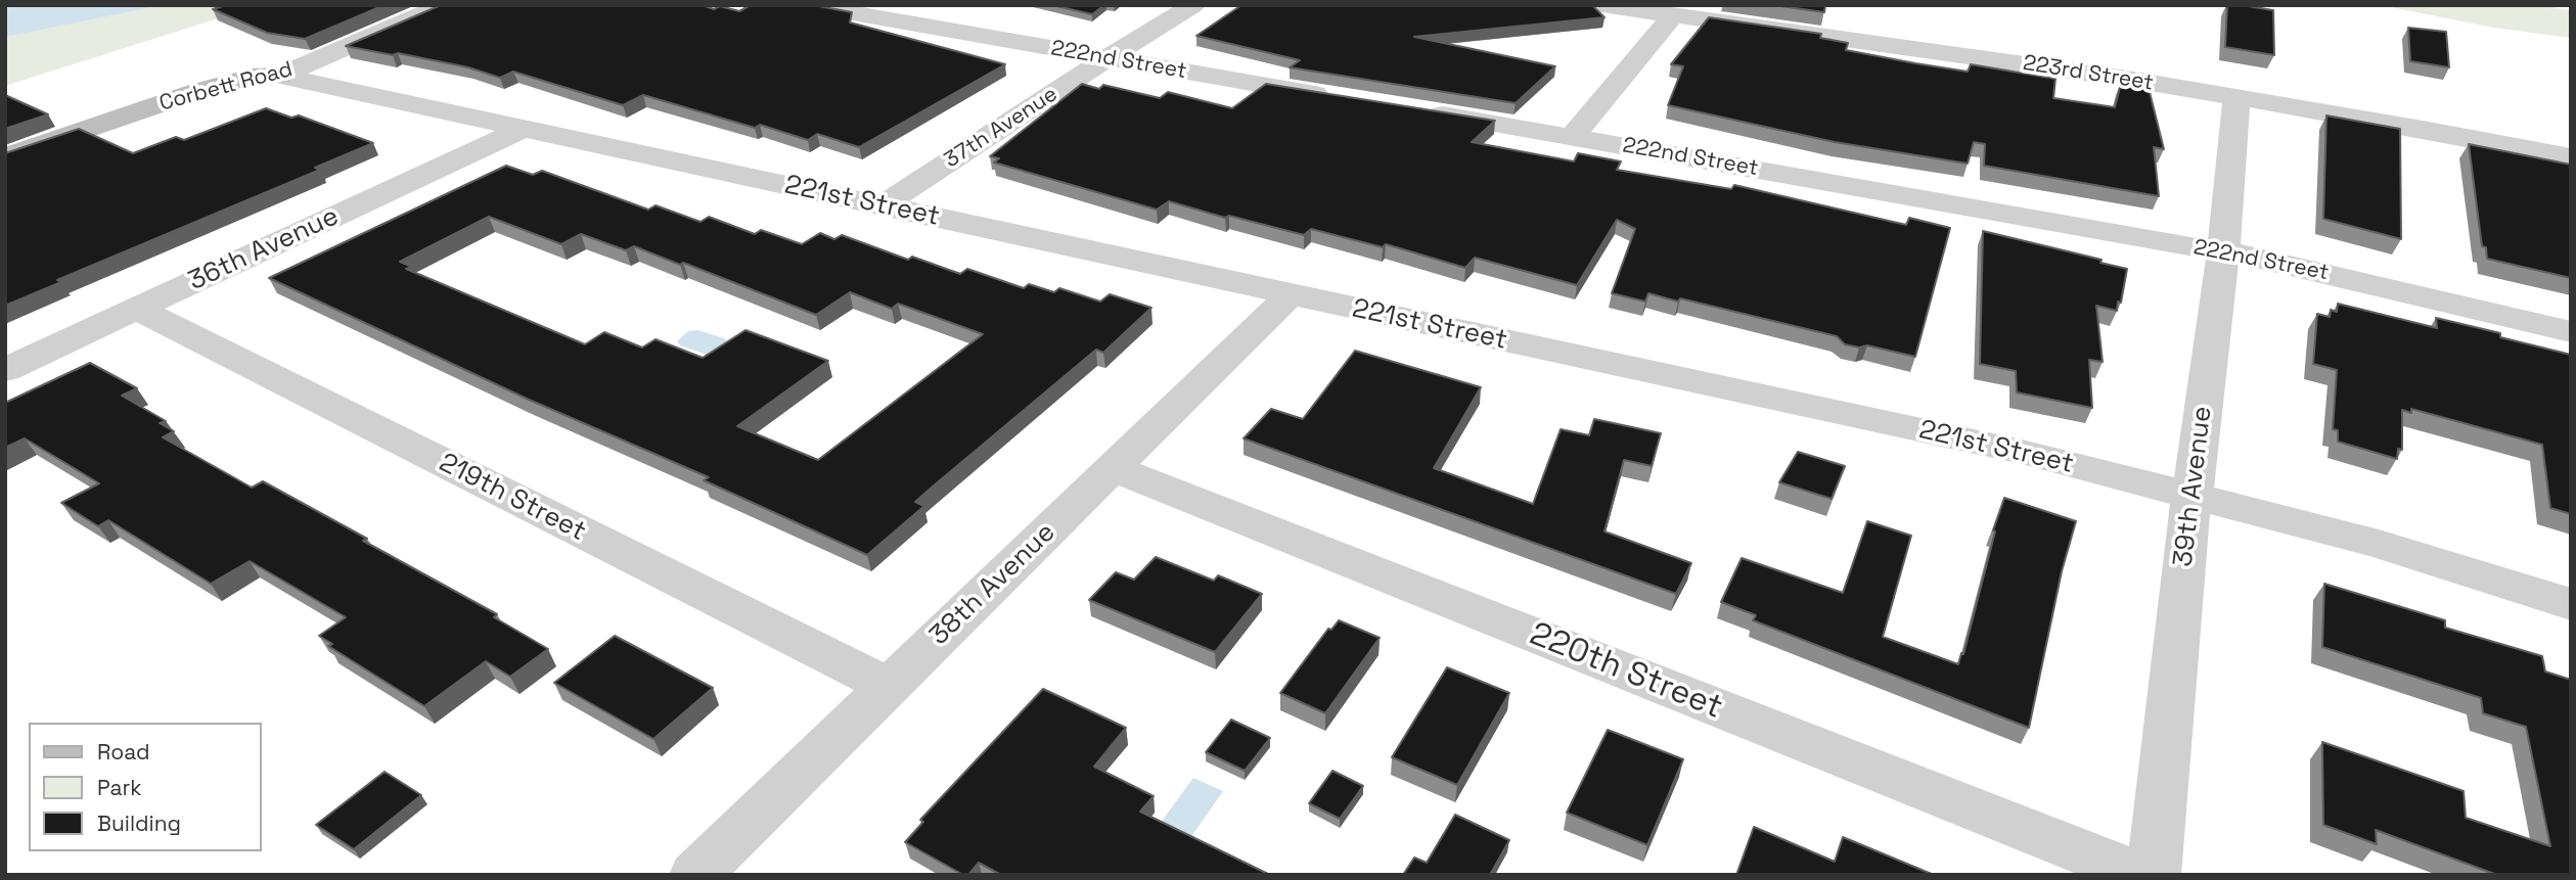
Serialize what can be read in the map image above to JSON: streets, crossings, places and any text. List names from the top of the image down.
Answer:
{
  "streets": {
    "street": [
      "222nd Street",
      "223rd Street",
      "Corbett Road",
      "37th Avenue",
      "221st Street",
      "36th Avenue",
      "39th Avenue",
      "219th Street",
      "38th Avenue",
      "220th Street"
    ]
  },
  "crossings": [
    ["222nd Street", "37th Avenue"],
    ["222nd Street", "39th Avenue"],
    ["223rd Street", "39th Avenue"],
    ["Corbett Road", "221st Street"],
    ["37th Avenue", "221st Street"],
    ["221st Street", "36th Avenue"],
    ["221st Street", "39th Avenue"],
    ["221st Street", "38th Avenue"],
    ["36th Avenue", "219th Street"],
    ["219th Street", "38th Avenue"],
    ["38th Avenue", "220th Street"]
  ],
  "legend": ["Road", "Park", "Building"]
}
